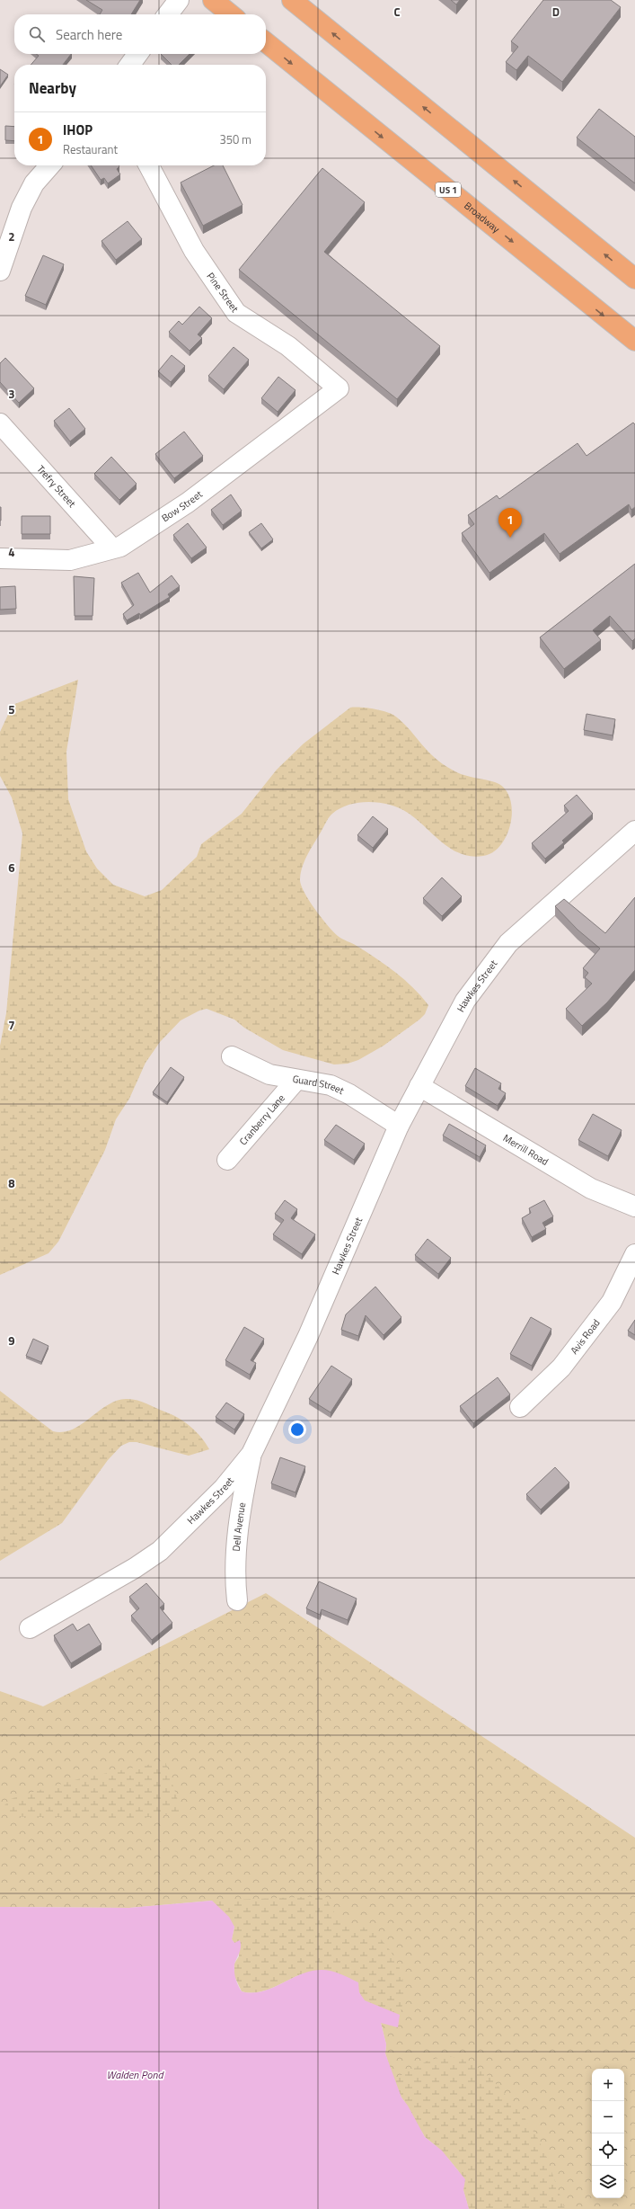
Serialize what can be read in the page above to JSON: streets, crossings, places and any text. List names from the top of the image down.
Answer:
{
  "streets": {
    "highway": ["US 1", "Broadway"],
    "street": [
      "Pine Street",
      "Trefry Street",
      "Bow Street",
      "Hawkes Street",
      "Guard Street",
      "Cranberry Lane",
      "Merrill Road",
      "Avis Road",
      "Dell Avenue"
    ]
  },
  "crossings": [
    ["Pine Street", "Bow Street"],
    ["Trefry Street", "Bow Street"],
    ["Hawkes Street", "Guard Street"],
    ["Hawkes Street", "Merrill Road"],
    ["Hawkes Street", "Dell Avenue"],
    ["Guard Street", "Cranberry Lane"]
  ],
  "water": ["Walden Pond"],
  "page": {
    "search": "Search here",
    "heading": "Nearby",
    "list": [
      {
        "mark": "1",
        "name": "IHOP",
        "note": "Restaurant",
        "value": "350 m"
      }
    ],
    "pins": "1",
    "map_buttons": ["+", "−"]
  },
  "grid": {
    "columns": ["C", "D"],
    "rows": [
      "2",
      "3",
      "4",
      "5",
      "6",
      "7",
      "8",
      "9"
    ]
  }
}
